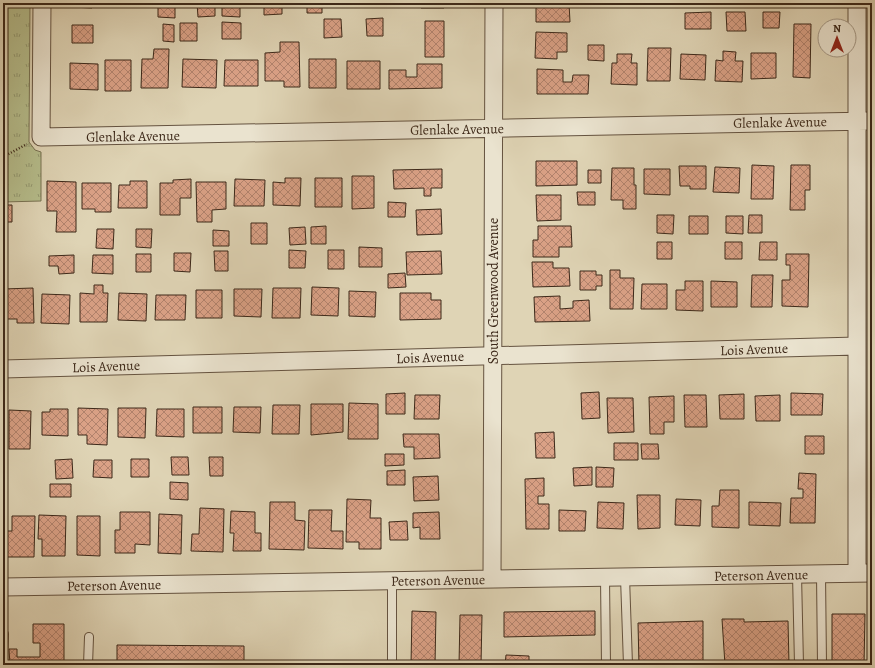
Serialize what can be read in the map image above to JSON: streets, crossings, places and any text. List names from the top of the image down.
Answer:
{
  "streets": {
    "street": [
      "Glenlake Avenue",
      "South Greenwood Avenue",
      "Lois Avenue",
      "Peterson Avenue"
    ]
  },
  "crossings": [
    ["Glenlake Avenue", "South Greenwood Avenue"],
    ["South Greenwood Avenue", "Lois Avenue"],
    ["South Greenwood Avenue", "Peterson Avenue"]
  ],
  "north": "top"
}
